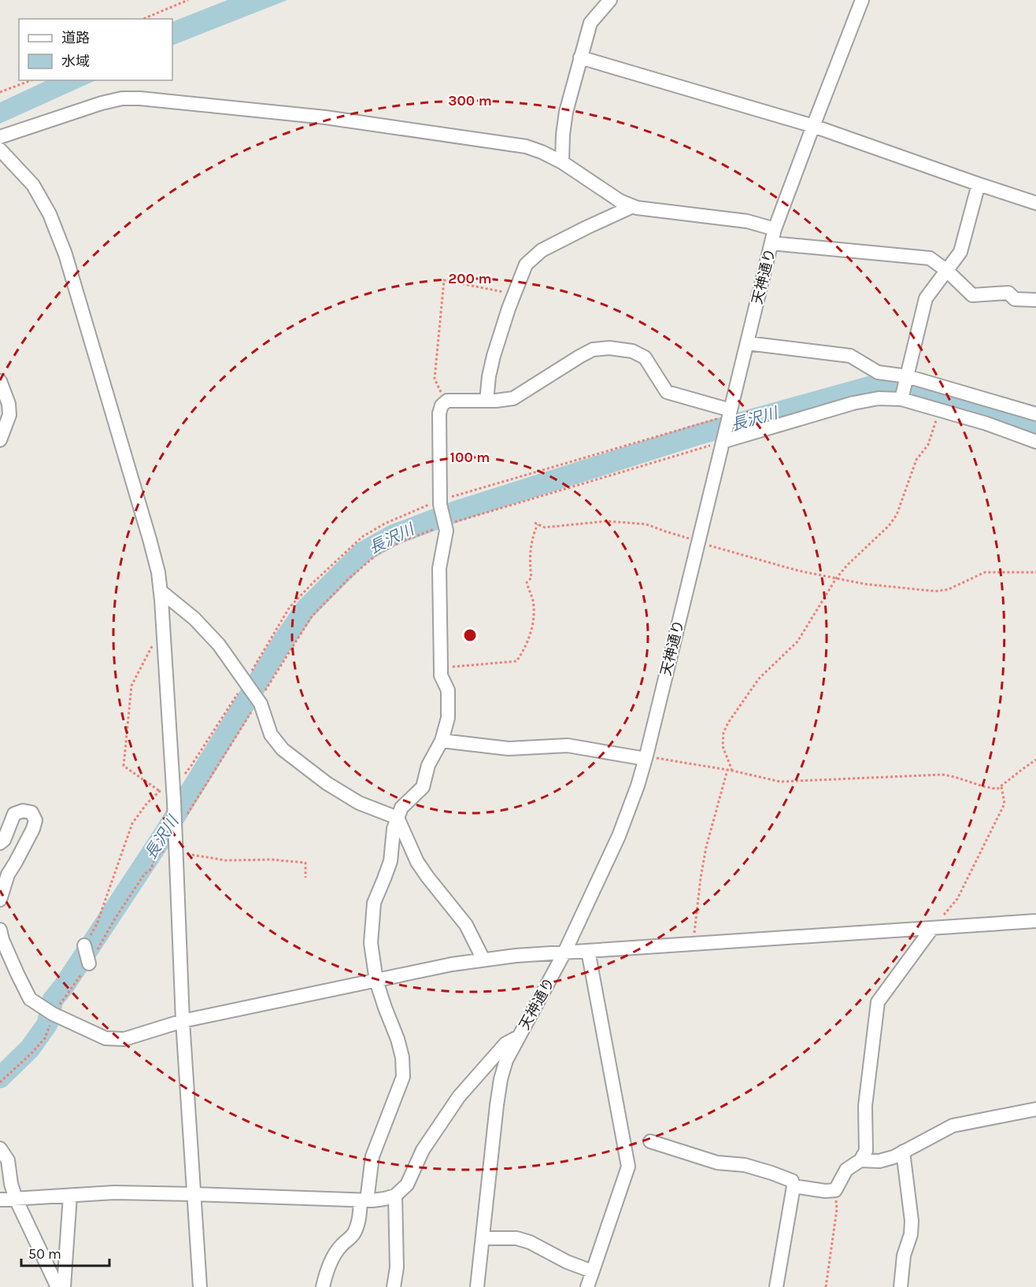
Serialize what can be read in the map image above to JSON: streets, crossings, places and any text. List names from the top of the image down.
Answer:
{
  "streets": {
    "street": ["天神通り"]
  },
  "water": ["長沢川"],
  "legend": ["道路", "水域"],
  "scale_bar": "50 m",
  "rings": ["300 m", "200 m", "100 m"]
}
